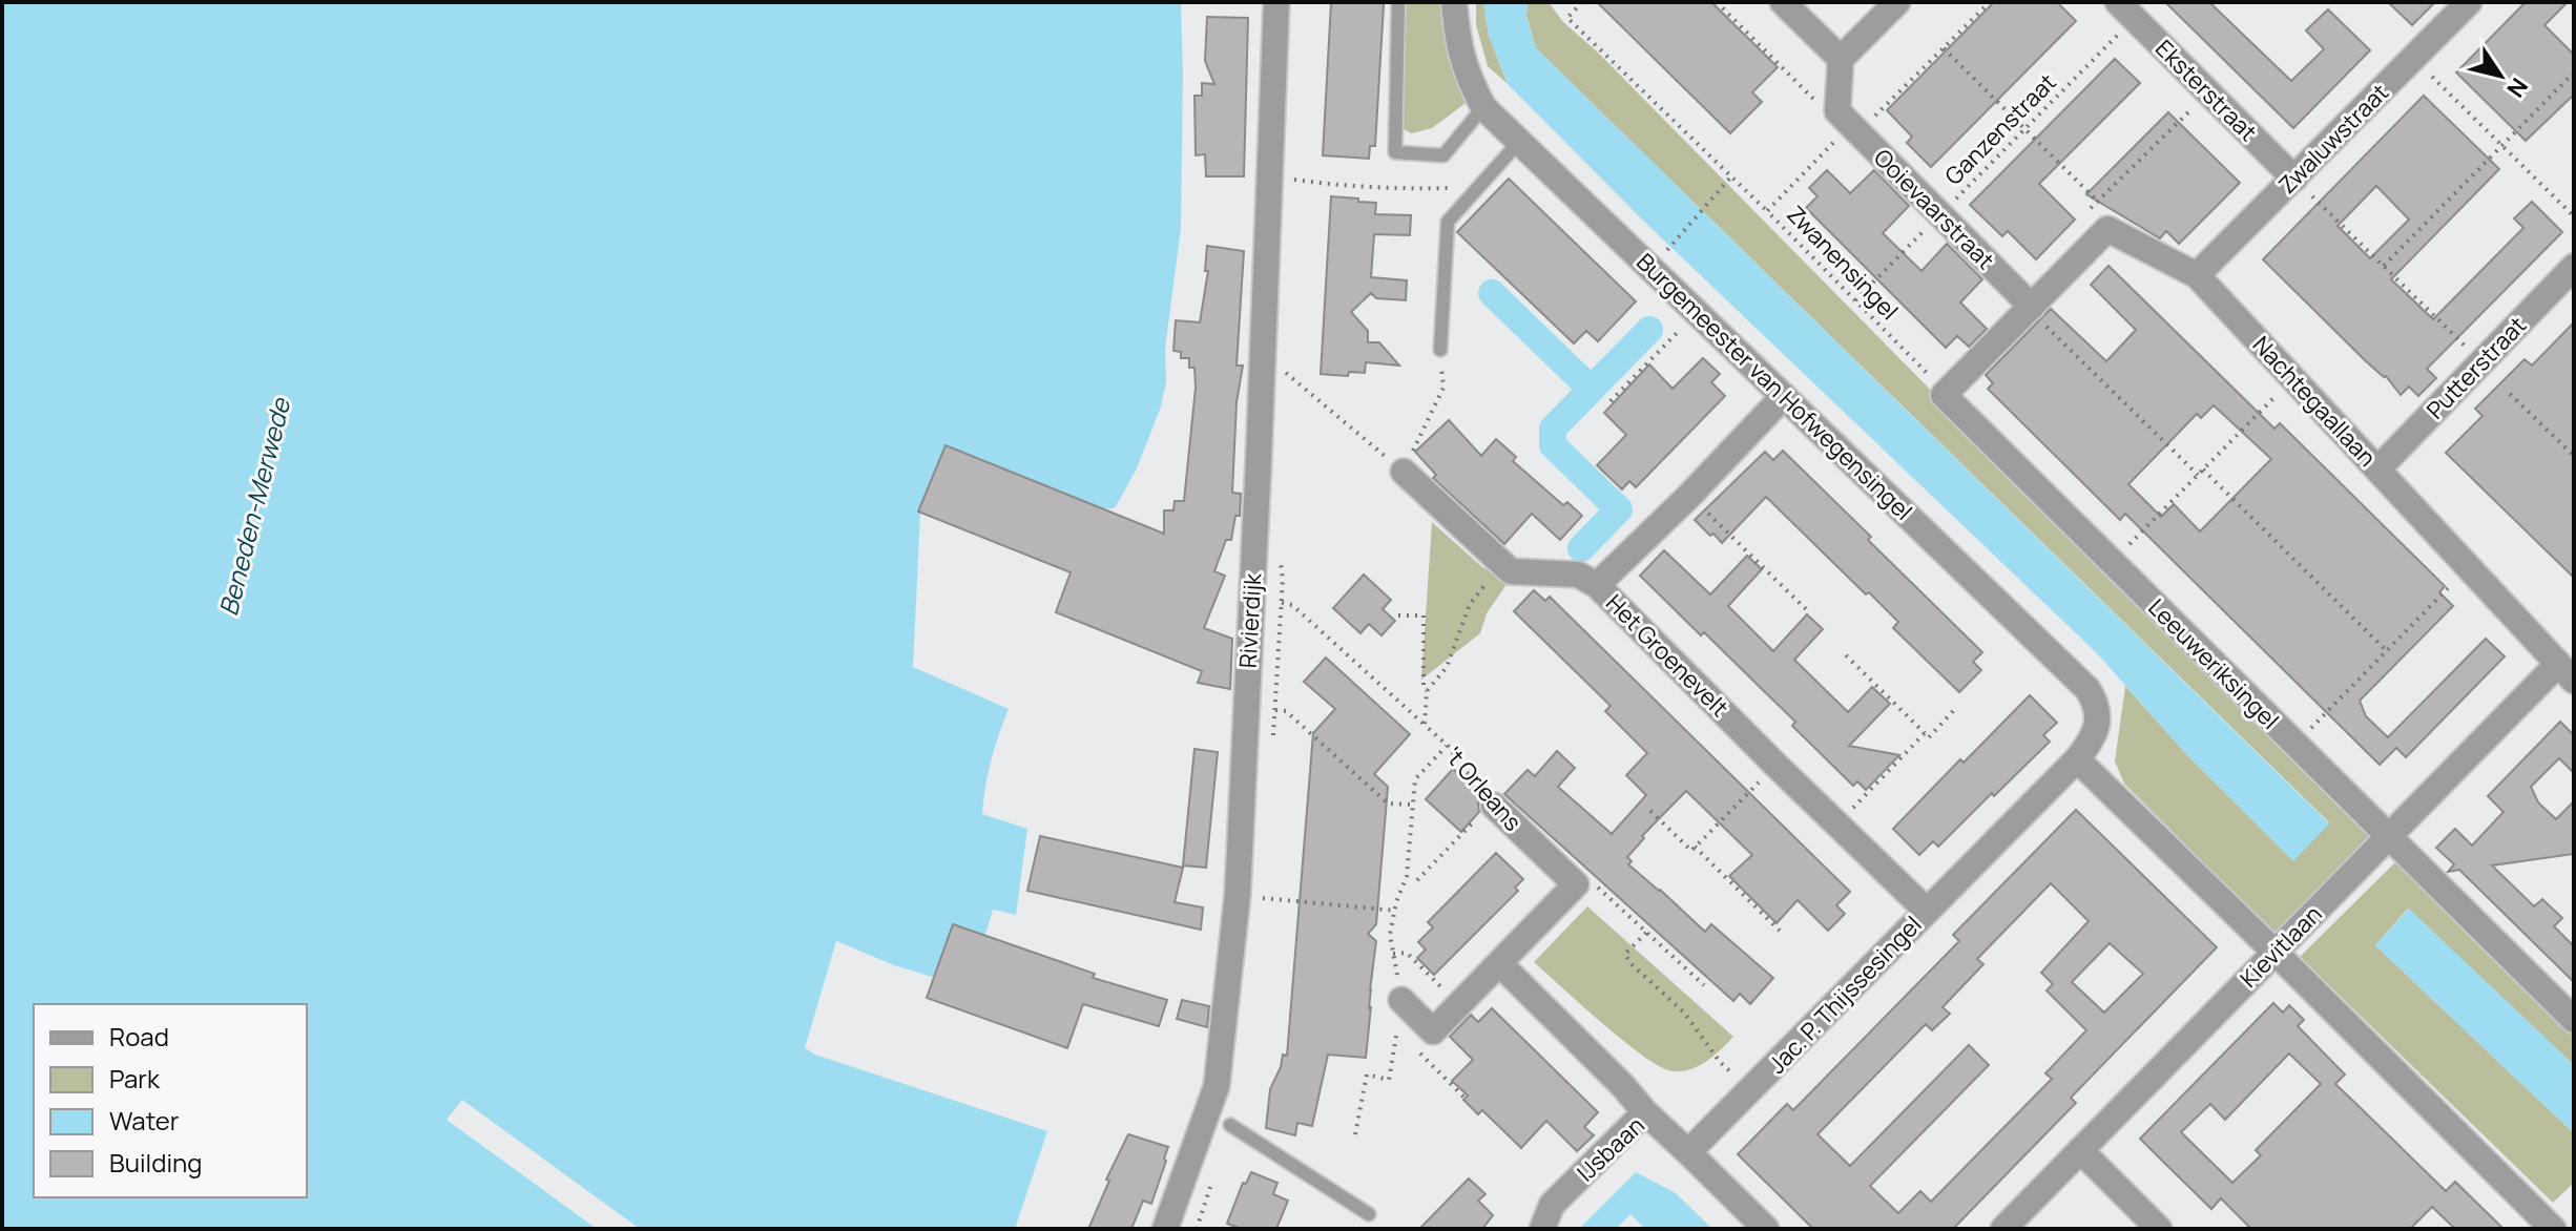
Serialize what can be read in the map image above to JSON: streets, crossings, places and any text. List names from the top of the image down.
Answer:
{
  "streets": {
    "street": [
      "Eksterstraat",
      "Zwaluwstraat",
      "Ooievaarstraat",
      "Putterstraat",
      "Burgemeester van Hofwegensingel",
      "Nachtegaallaan",
      "Rivierdijk",
      "Het Groenevelt",
      "Leeuweriksingel",
      "'t Orleans",
      "Kievitlaan",
      "Jac. P. Thijssesingel",
      "IJsbaan"
    ],
    "path": ["Ganzenstraat", "Zwanensingel"]
  },
  "crossings": [
    ["Eksterstraat", "Ganzenstraat"],
    ["Eksterstraat", "Zwaluwstraat"],
    ["Ganzenstraat", "Ooievaarstraat"],
    ["Ganzenstraat", "Zwanensingel"],
    ["Zwaluwstraat", "Nachtegaallaan"],
    ["Ooievaarstraat", "Zwanensingel"],
    ["Zwanensingel", "Leeuweriksingel"],
    ["Putterstraat", "Nachtegaallaan"],
    ["Burgemeester van Hofwegensingel", "Het Groenevelt"],
    ["Burgemeester van Hofwegensingel", "Jac. P. Thijssesingel"],
    ["Nachtegaallaan", "Kievitlaan"],
    ["Het Groenevelt", "Jac. P. Thijssesingel"],
    ["Leeuweriksingel", "Kievitlaan"],
    ["Jac. P. Thijssesingel", "IJsbaan"]
  ],
  "water": ["Beneden-Merwede"],
  "legend": [
    "Road",
    "Park",
    "Water",
    "Building"
  ],
  "north": "bottom right"
}
